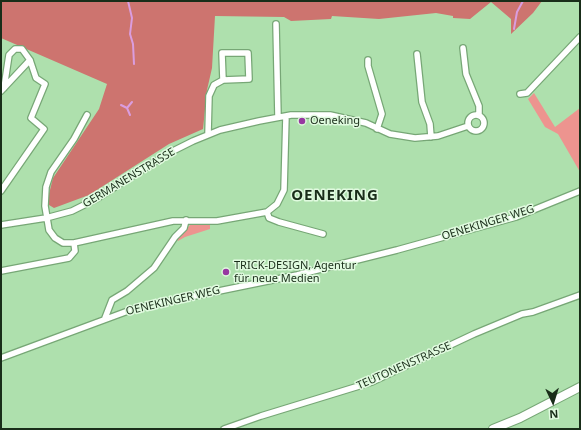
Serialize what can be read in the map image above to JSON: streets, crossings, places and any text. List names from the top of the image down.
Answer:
{
  "streets": {
    "street": ["GERMANENSTRASSE", "OENEKINGER WEG", "TEUTONENSTRASSE"]
  },
  "districts": ["OENEKING"],
  "places": ["Oeneking", "TRICK-DESIGN, Agentur für neue Medien"],
  "north": "bottom"
}
